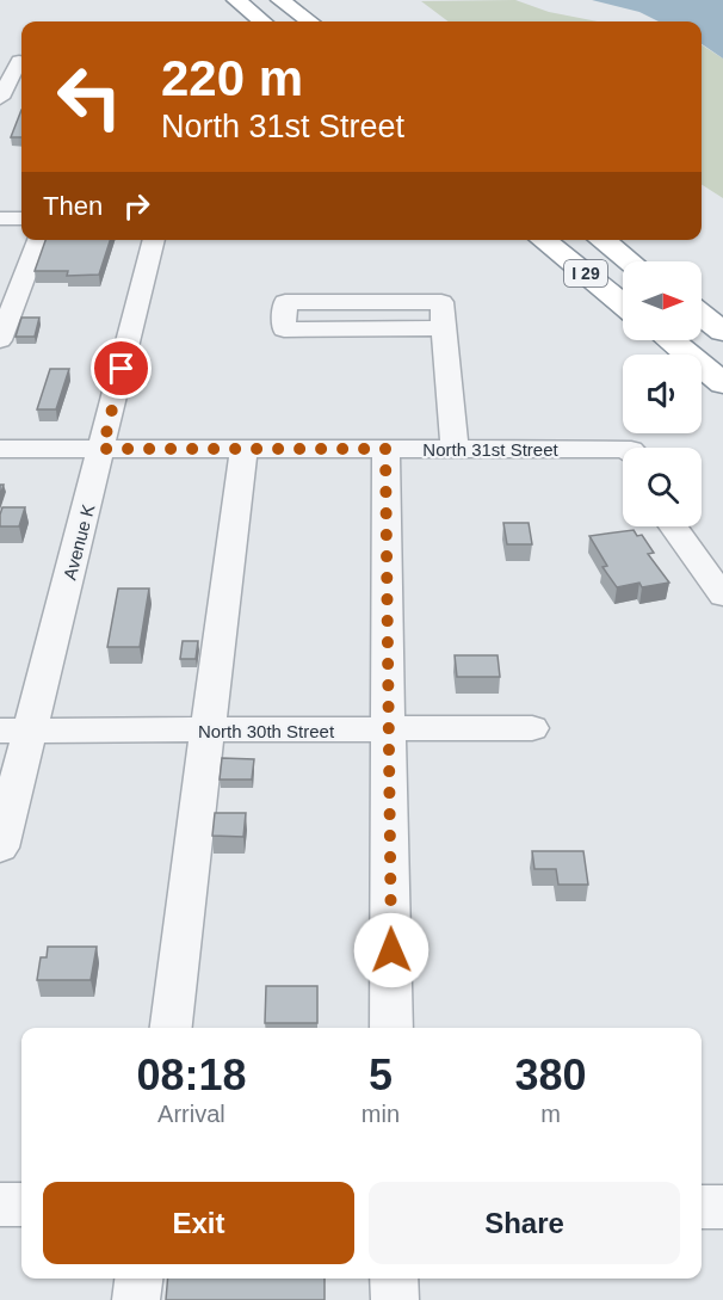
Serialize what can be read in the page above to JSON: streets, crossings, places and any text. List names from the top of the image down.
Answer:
{
  "streets": {
    "highway": ["I 29"],
    "street": ["North 31st Street", "Avenue K", "North 30th Street"]
  },
  "crossings": [
    ["North 31st Street", "Avenue K"],
    ["Avenue K", "North 30th Street"]
  ],
  "north": "right",
  "page": {
    "turn": ["220 m", "North 31st Street"],
    "then": "Then",
    "eta": [
      "08:18",
      "Arrival",
      "5",
      "min",
      "380",
      "m"
    ],
    "buttons": ["Exit", "Share"]
  }
}
